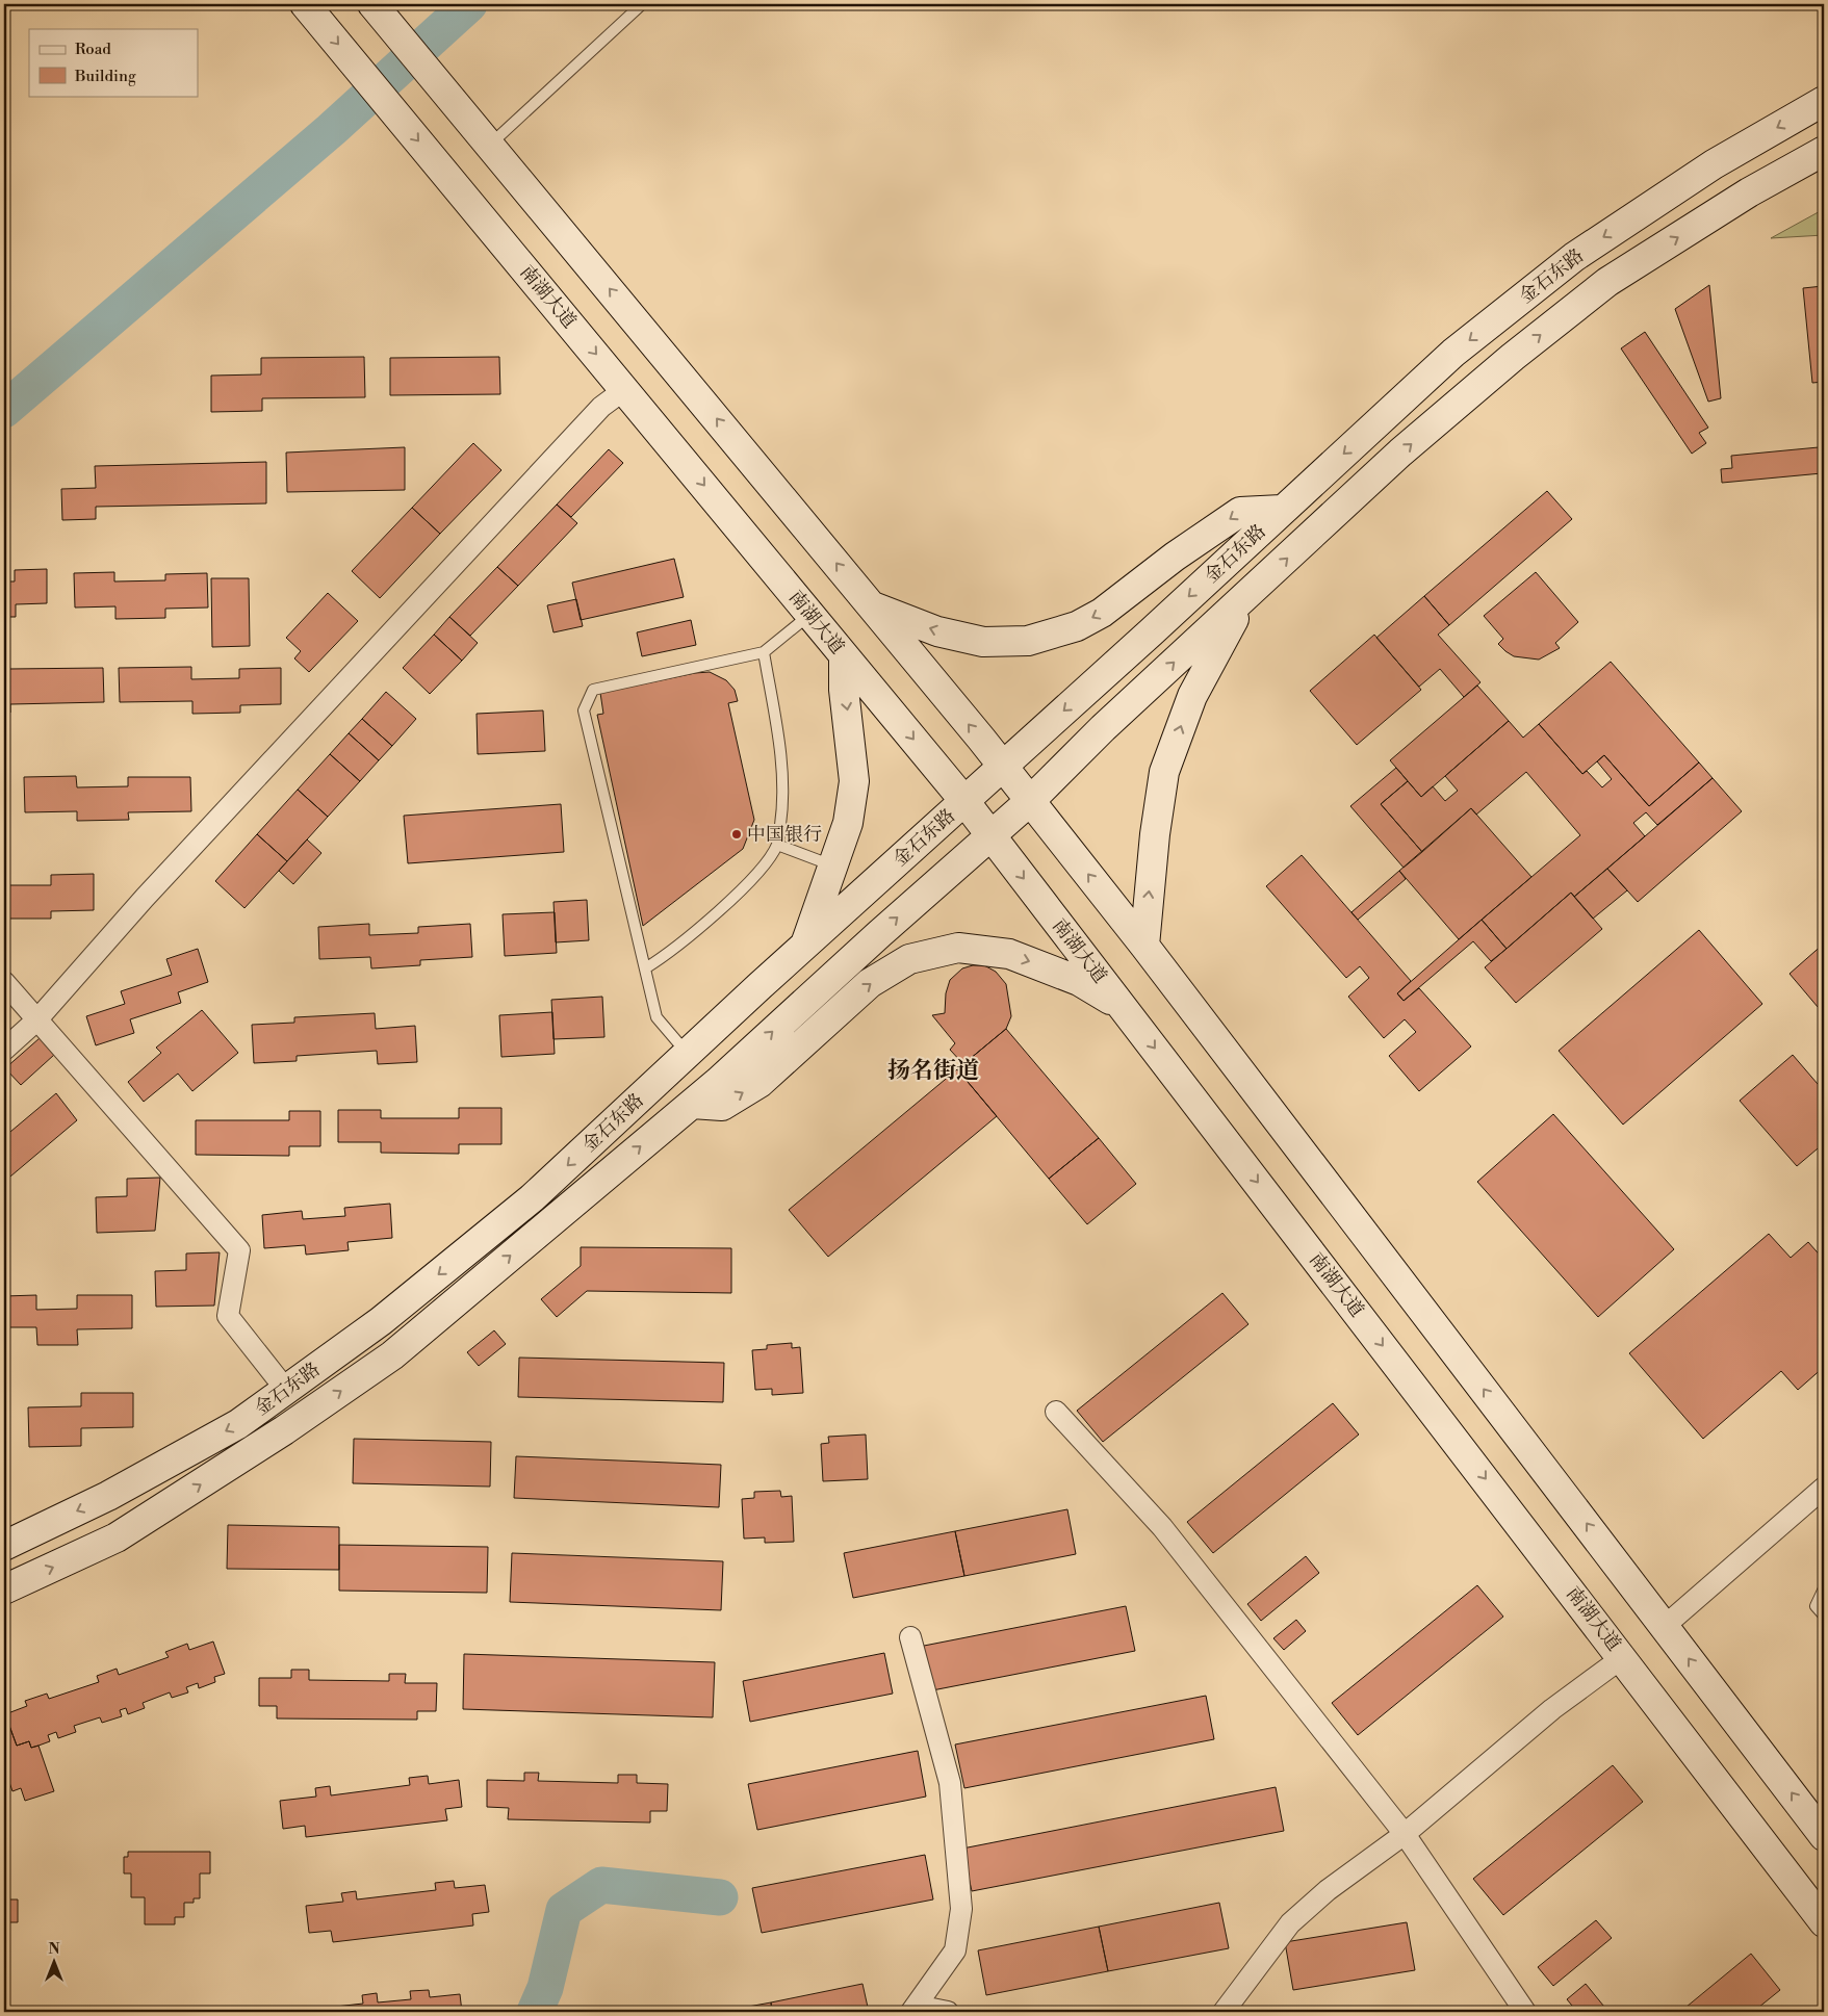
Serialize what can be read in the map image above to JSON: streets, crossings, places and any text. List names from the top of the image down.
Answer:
{
  "streets": {
    "main road": ["金石东路", "南湖大道"]
  },
  "crossings": [
    ["金石东路", "南湖大道"]
  ],
  "districts": ["扬名街道"],
  "places": ["中国银行"],
  "legend": ["Road", "Building"],
  "north": "top"
}
